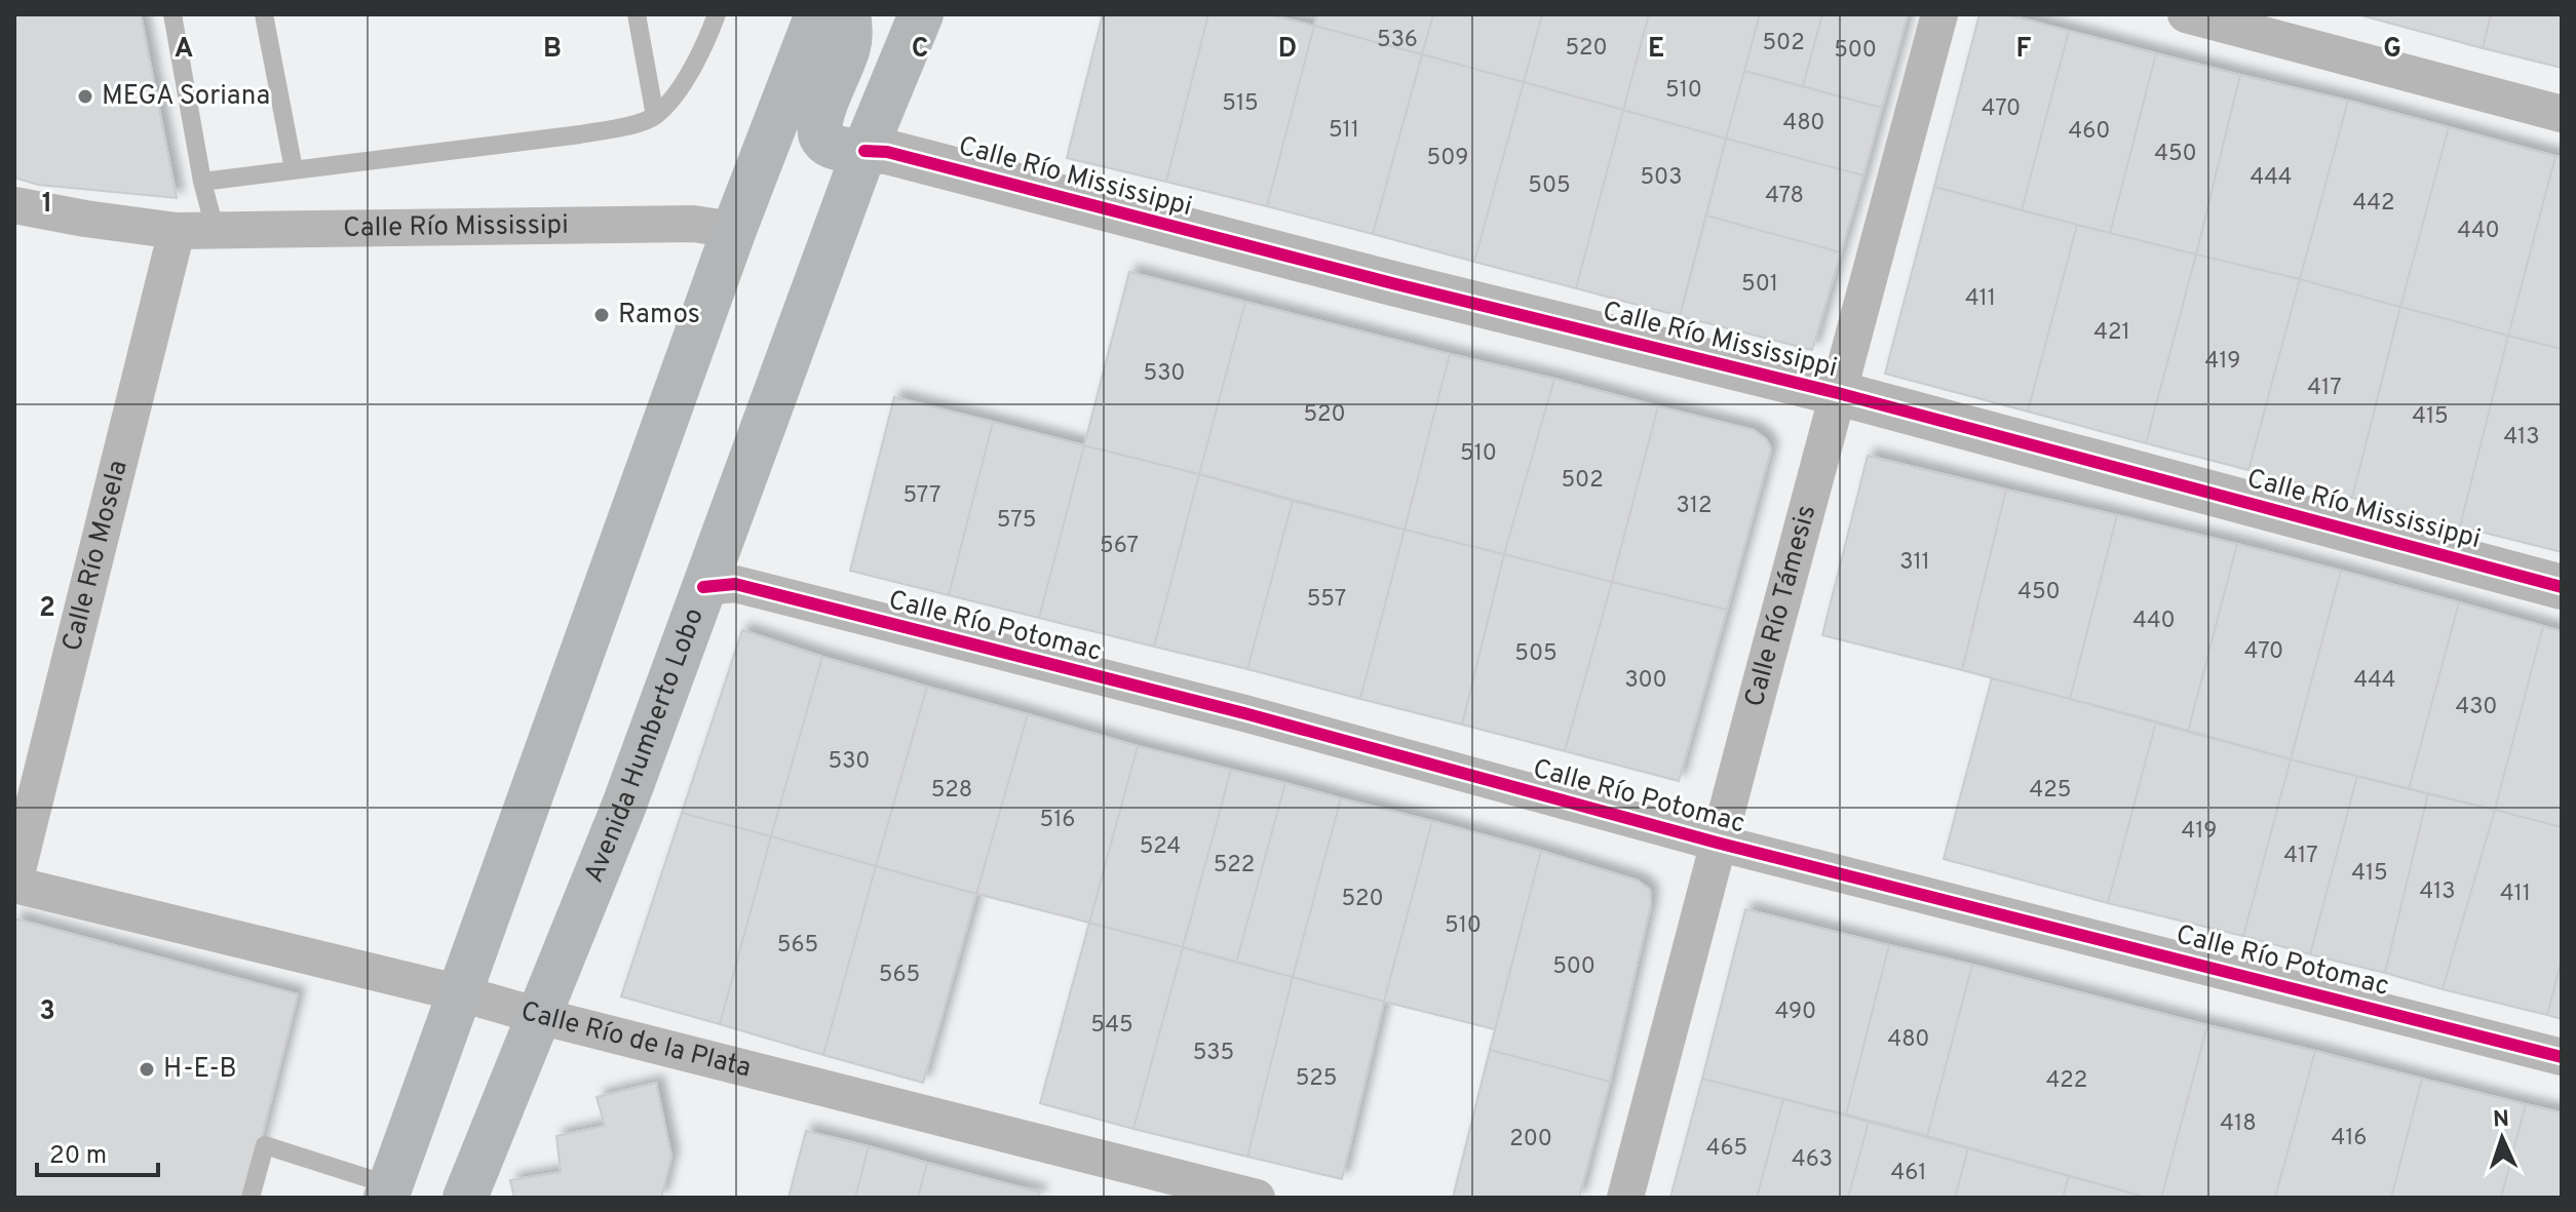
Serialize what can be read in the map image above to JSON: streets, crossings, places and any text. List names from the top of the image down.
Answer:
{
  "streets": {
    "main road": ["Avenida Humberto Lobo"],
    "street": [
      "Calle Río Mississippi",
      "Calle Río Mississipi",
      "Calle Río Mosela",
      "Calle Río Támesis",
      "Calle Río Potomac",
      "Calle Río de la Plata"
    ]
  },
  "crossings": [
    ["Calle Río Mississippi", "Calle Río Támesis"],
    ["Calle Río Mississippi", "Avenida Humberto Lobo"],
    ["Calle Río Mississipi", "Calle Río Mosela"],
    ["Calle Río Mosela", "Calle Río de la Plata"],
    ["Calle Río Támesis", "Calle Río Potomac"],
    ["Calle Río Potomac", "Avenida Humberto Lobo"],
    ["Avenida Humberto Lobo", "Calle Río de la Plata"]
  ],
  "places": ["MEGA Soriana", "Ramos", "H-E-B"],
  "house_numbers": [
    "536",
    "502",
    "520",
    "500",
    "510",
    "515",
    "470",
    "480",
    "511",
    "460",
    "450",
    "509",
    "503",
    "444",
    "505",
    "478",
    "442",
    "440",
    "501",
    "411",
    "421",
    "419",
    "530",
    "417",
    "520",
    "415",
    "413",
    "510",
    "502",
    "577",
    "312",
    "575",
    "567",
    "311",
    "450",
    "557",
    "440",
    "470",
    "505",
    "300",
    "444",
    "430",
    "530",
    "528",
    "425",
    "516",
    "419",
    "524",
    "417",
    "522",
    "415",
    "413",
    "411",
    "520",
    "510",
    "565",
    "500",
    "565",
    "490",
    "545",
    "480",
    "535",
    "525",
    "422",
    "418",
    "416",
    "200",
    "465",
    "463",
    "461"
  ],
  "scale_bar": "20 m",
  "north": "top",
  "grid": {
    "columns": [
      "A",
      "B",
      "C",
      "D",
      "E",
      "F",
      "G"
    ],
    "rows": ["1", "2", "3"]
  }
}
